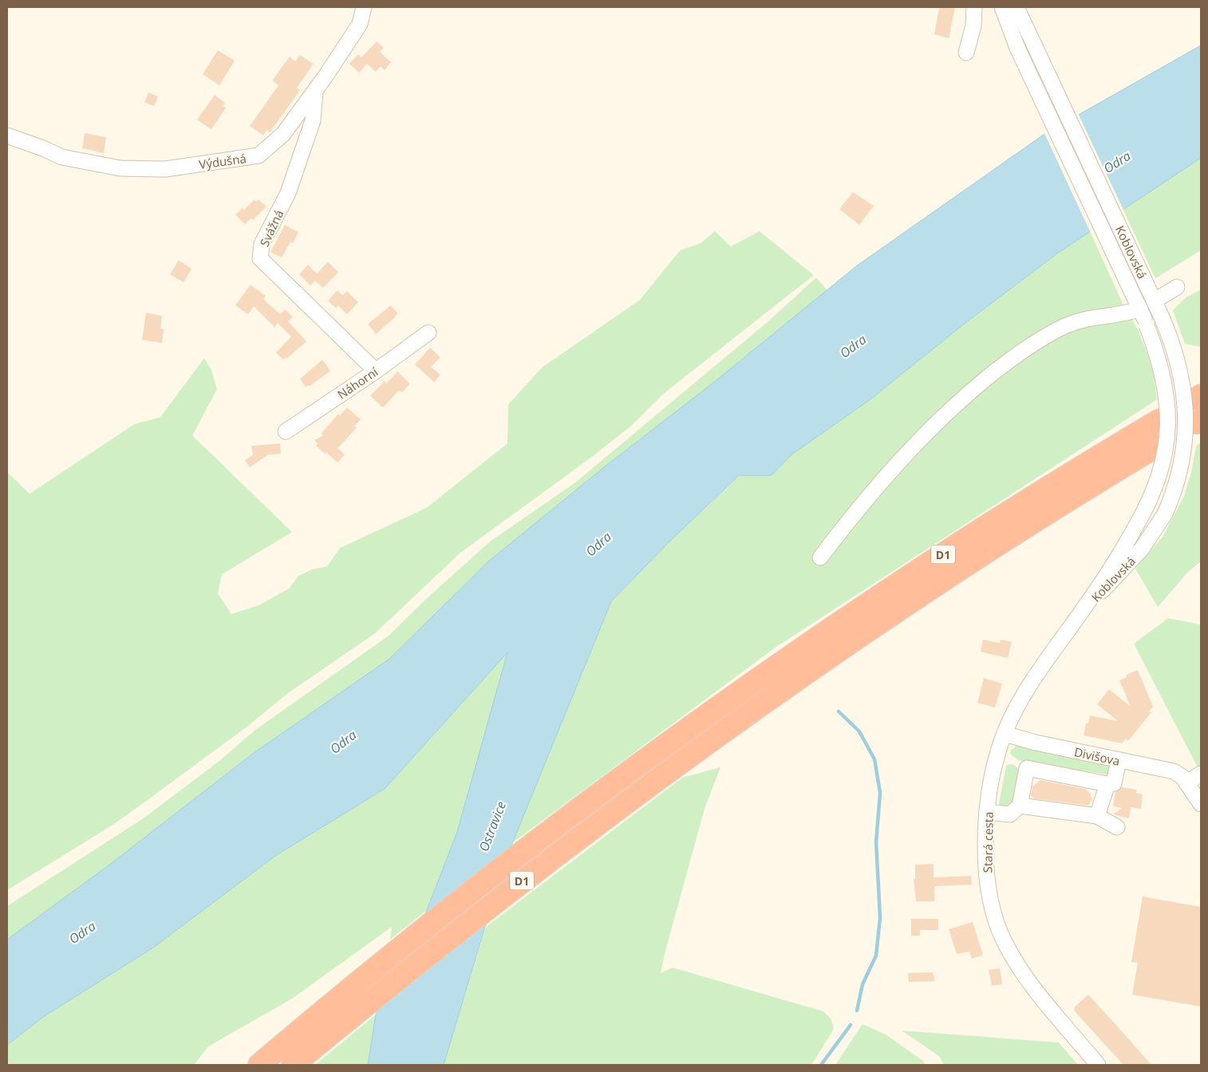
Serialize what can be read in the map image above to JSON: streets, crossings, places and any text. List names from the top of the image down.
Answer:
{
  "streets": {
    "highway": ["D1"],
    "street": [
      "Výdušná",
      "Svážná",
      "Koblovská",
      "Náhorní",
      "Divišova",
      "Stará cesta"
    ]
  },
  "crossings": [
    ["Výdušná", "Svážná"],
    ["Svážná", "Náhorní"],
    ["Koblovská", "Stará cesta"],
    ["Divišova", "Stará cesta"]
  ],
  "water": ["Odra", "Ostravice"]
}
